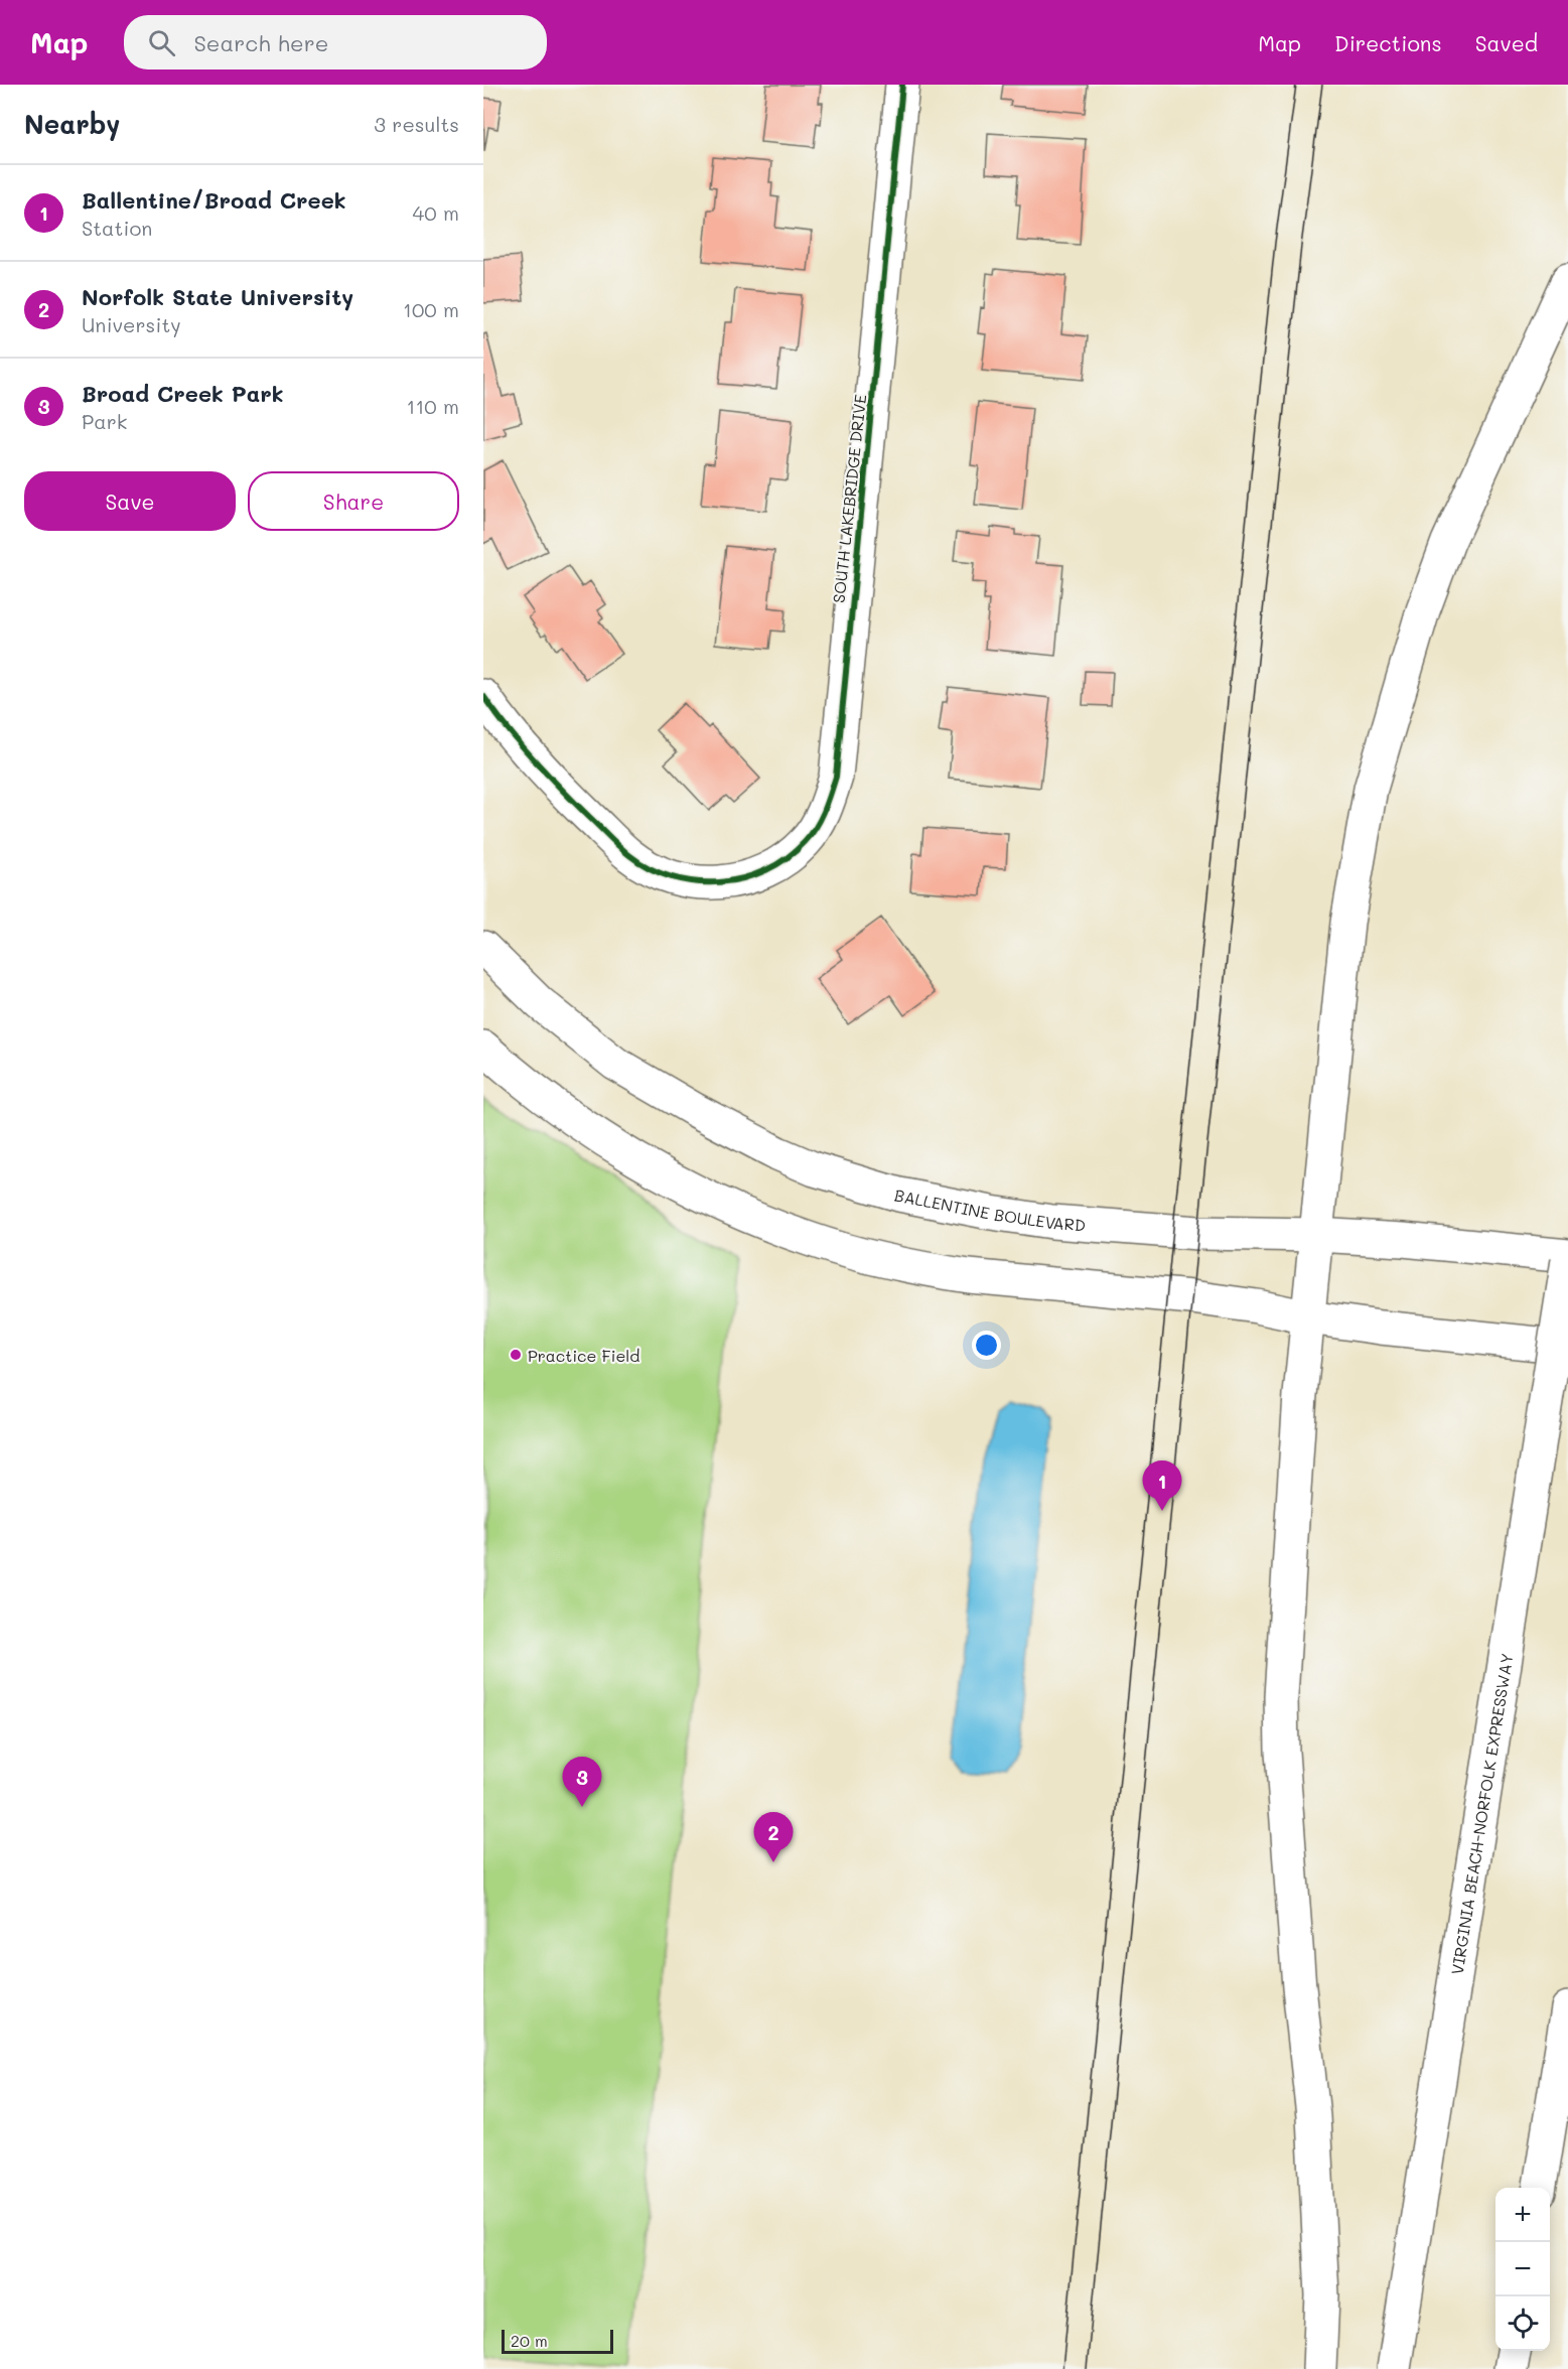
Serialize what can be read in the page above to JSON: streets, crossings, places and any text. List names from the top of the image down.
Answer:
{
  "streets": {
    "main road": ["SOUTH LAKEBRIDGE DRIVE", "BALLENTINE BOULEVARD", "VIRGINIA BEACH-NORFOLK EXPRESSWAY"]
  },
  "crossings": [
    ["BALLENTINE BOULEVARD", "VIRGINIA BEACH-NORFOLK EXPRESSWAY"]
  ],
  "places": ["Practice Field"],
  "scale_bar": "20 m",
  "page": {
    "header": "Map",
    "search": "Search here",
    "nav": ["Map", "Directions", "Saved"],
    "heading": ["Nearby", "3 results"],
    "list": [
      {
        "mark": "1",
        "name": "Ballentine/Broad Creek",
        "note": "Station",
        "value": "40 m"
      },
      {
        "mark": "2",
        "name": "Norfolk State University",
        "note": "University",
        "value": "100 m"
      },
      {
        "mark": "3",
        "name": "Broad Creek Park",
        "note": "Park",
        "value": "110 m"
      }
    ],
    "buttons": ["Save", "Share"],
    "pins": ["1", "3", "2"],
    "map_buttons": ["+", "−"],
    "scale": "20 m"
  }
}
